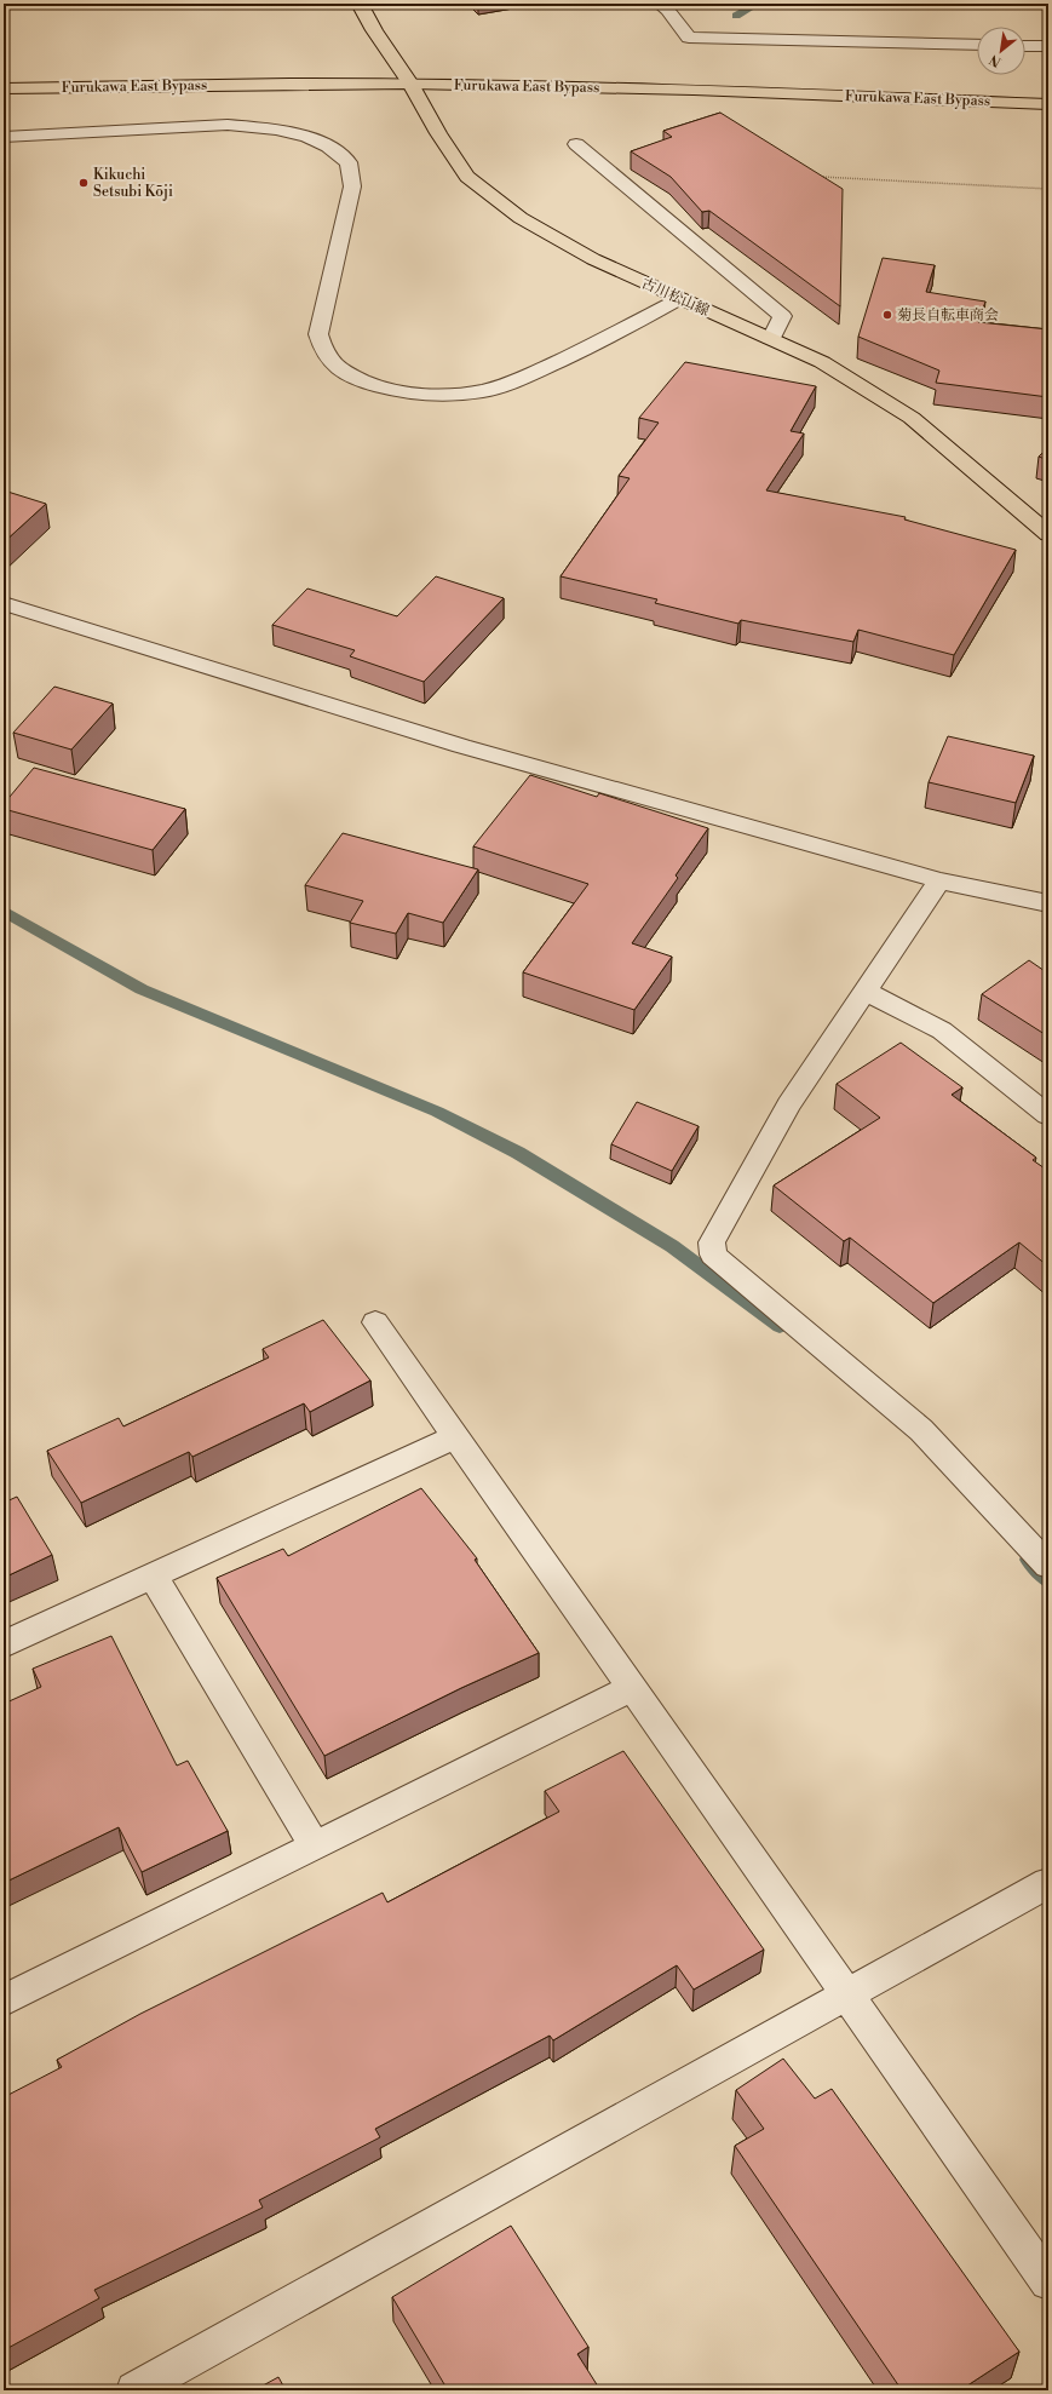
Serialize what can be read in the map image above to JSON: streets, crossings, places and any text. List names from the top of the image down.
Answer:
{
  "streets": {
    "main road": ["Furukawa East Bypass", "古川松山線"]
  },
  "crossings": [
    ["Furukawa East Bypass", "古川松山線"]
  ],
  "places": ["Kikuchi Setsubi Kōji", "菊長自転車商会"],
  "north": "bottom left"
}
